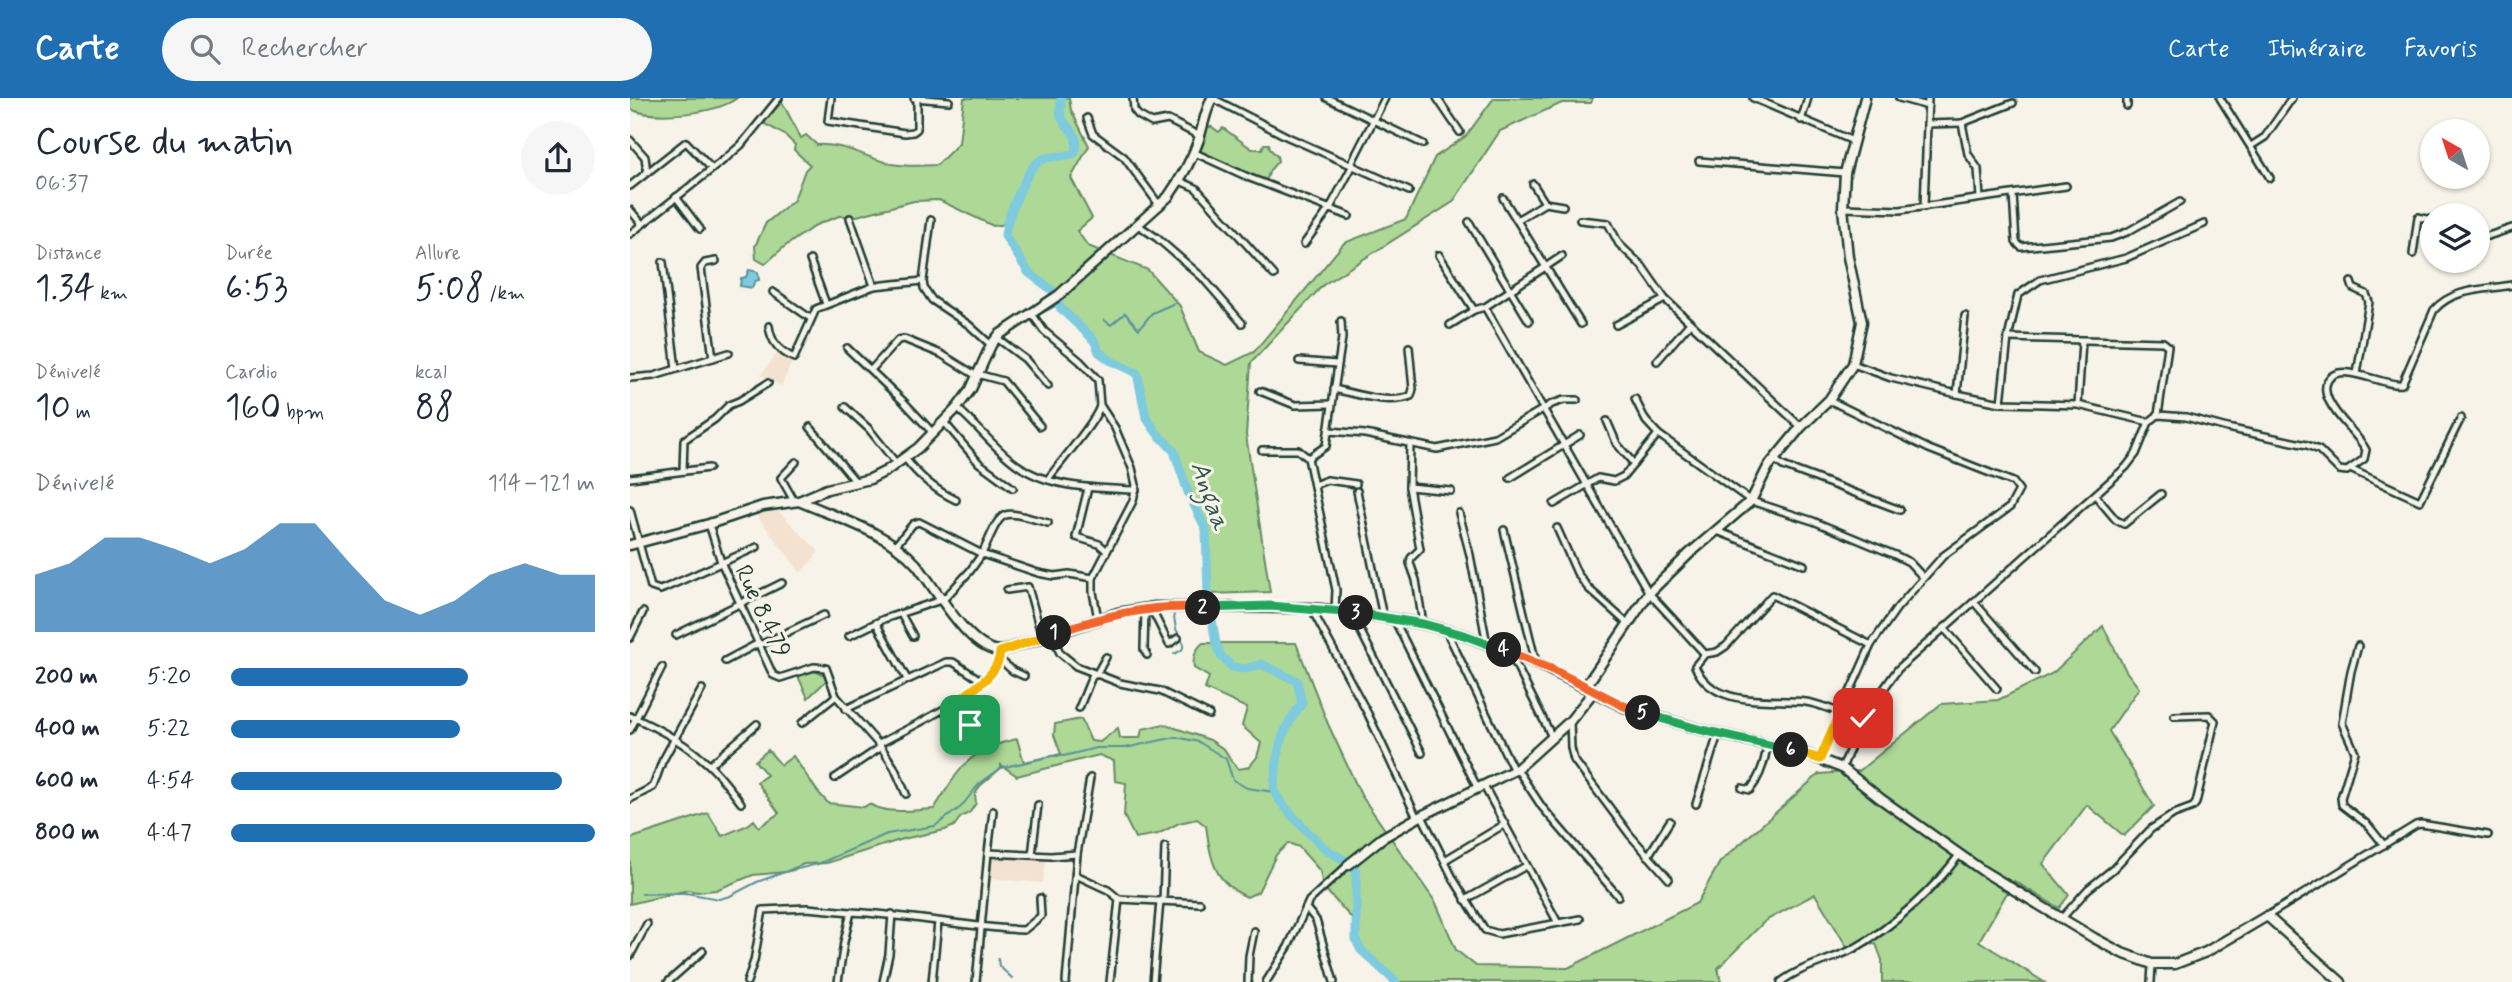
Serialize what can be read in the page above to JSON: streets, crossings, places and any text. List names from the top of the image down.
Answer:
{
  "streets": {
    "street": ["Rue 8.479"]
  },
  "water": ["Angaa"],
  "north": "top left",
  "page": {
    "header": "Carte",
    "search": "Rechercher",
    "nav": ["Carte", "Itinéraire", "Favoris"],
    "heading": ["Course du matin", "06:37"],
    "stats": [
      ["Distance", "1.34 km"],
      ["Durée", "6:53"],
      ["Allure", "5:08 /km"],
      ["Dénivelé", "10 m"],
      ["Cardio", "160 bpm"],
      ["kcal", "88"]
    ],
    "chart": ["Dénivelé", "114–121 m"],
    "pins": [
      "2",
      "3",
      "1",
      "4",
      "5",
      "6"
    ],
    "list": [
      {
        "name": "200 m",
        "note": "5:20"
      },
      {
        "name": "400 m",
        "note": "5:22"
      },
      {
        "name": "600 m",
        "note": "4:54"
      },
      {
        "name": "800 m",
        "note": "4:47"
      }
    ]
  }
}
